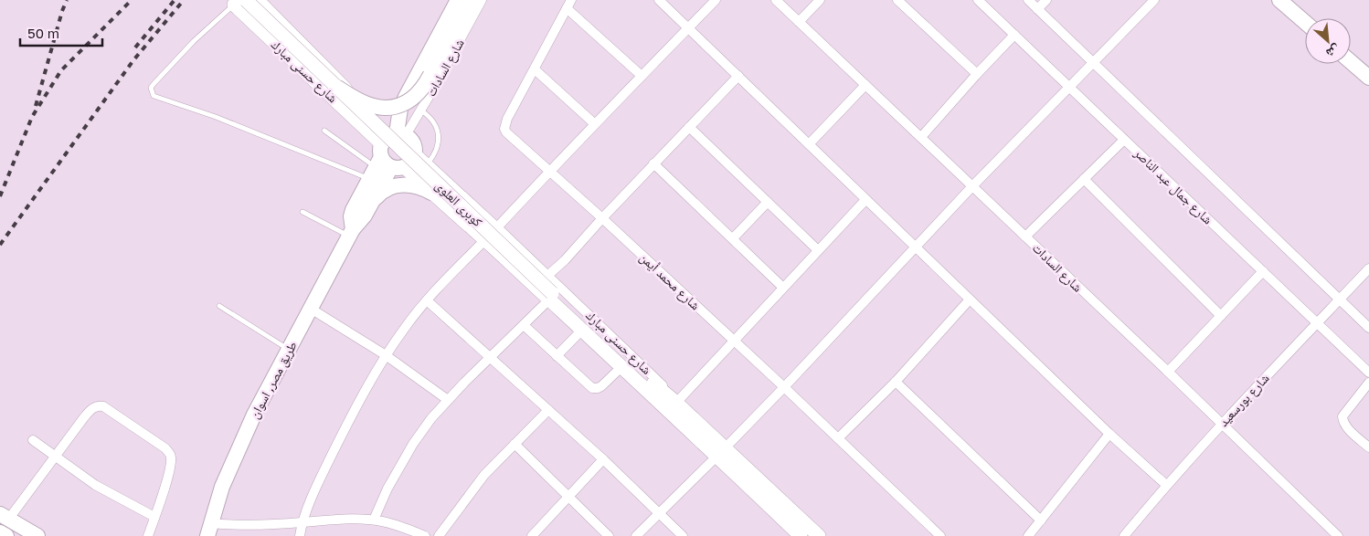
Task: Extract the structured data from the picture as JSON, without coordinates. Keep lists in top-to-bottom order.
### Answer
{
  "streets": {
    "main road": ["شارع حسنى مبارك", "كوبرى العلوى", "طريق مصر, اسوان"],
    "street": [
      "شارع السادات",
      "شارع جمال عبد الناصر",
      "شارع محمد أيمن",
      "شارع بورسعيد"
    ]
  },
  "crossings": [
    ["شارع السادات", "شارع حسنى مبارك"],
    ["شارع السادات", "طريق مصر, اسوان"],
    ["شارع السادات", "شارع بورسعيد"],
    ["شارع حسنى مبارك", "كوبرى العلوى"],
    ["شارع حسنى مبارك", "طريق مصر, اسوان"],
    ["شارع جمال عبد الناصر", "شارع بورسعيد"]
  ],
  "scale_bar": "50 m",
  "north": "bottom right"
}
